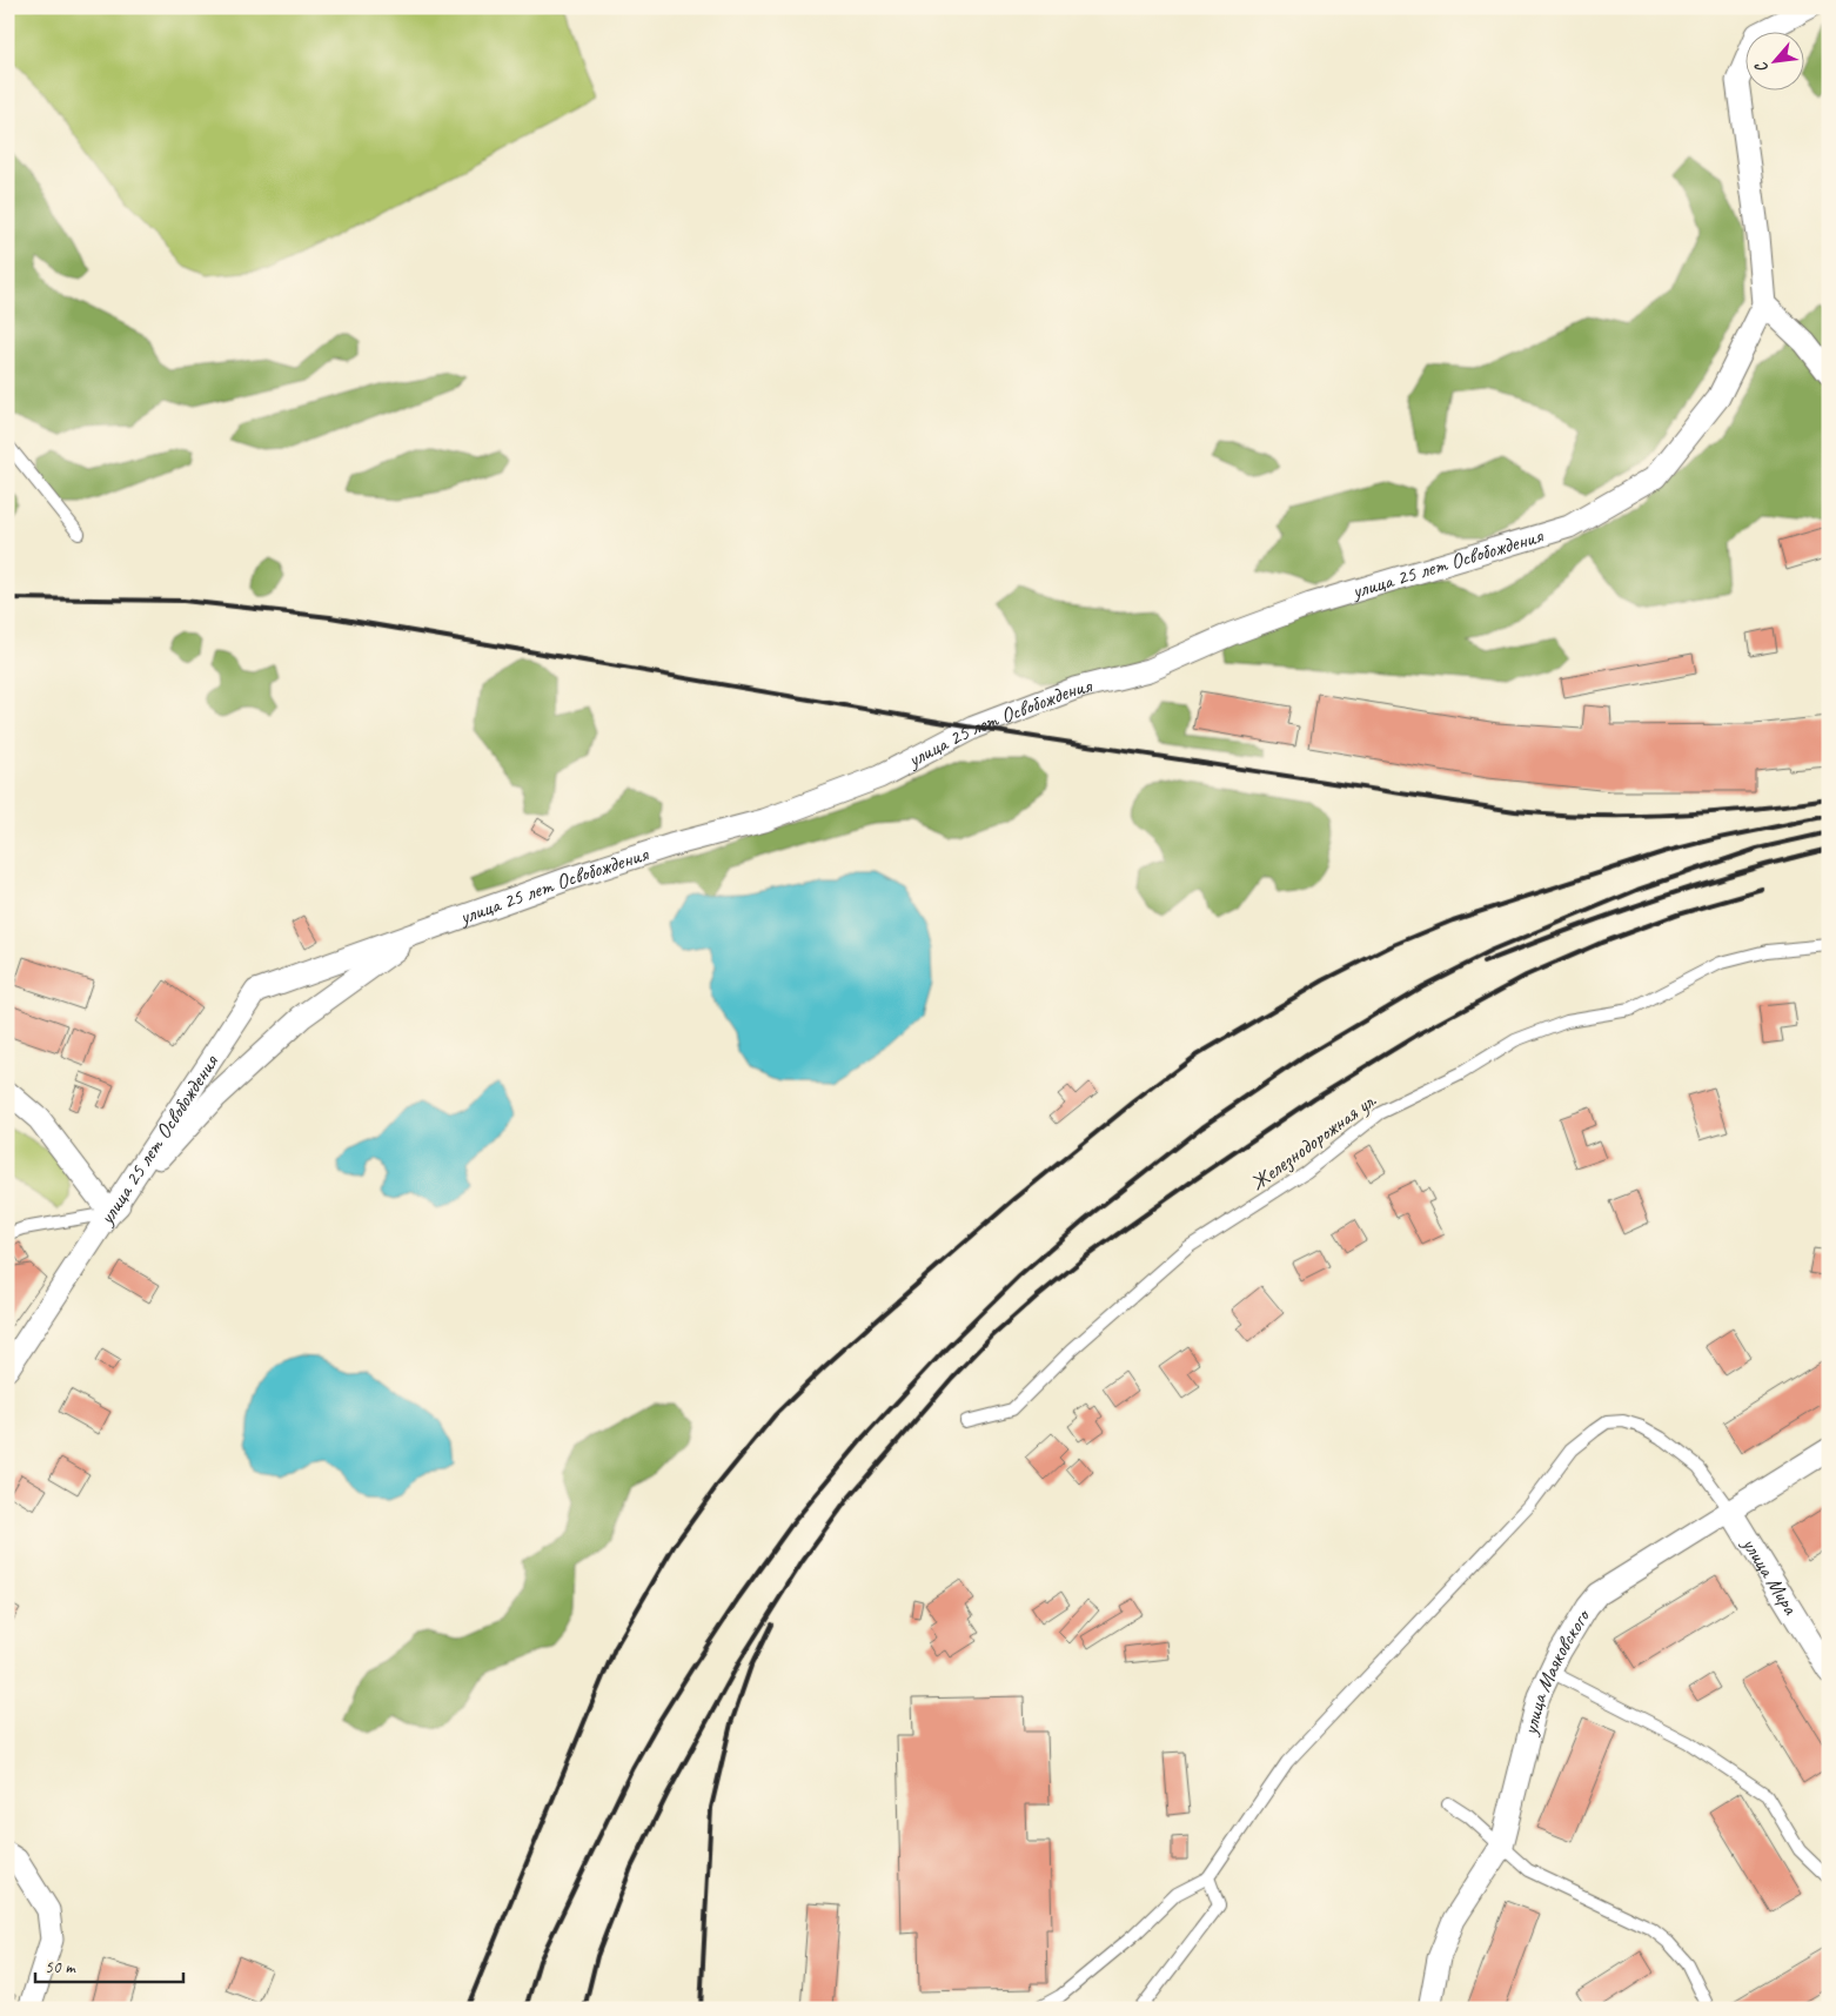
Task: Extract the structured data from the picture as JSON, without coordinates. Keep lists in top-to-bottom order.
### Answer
{
  "streets": {
    "street": ["улица 25 лет Освобождения", "улица Мира", "улица Маяковского"],
    "lane": ["Железнодорожная ул."]
  },
  "crossings": [
    ["улица Мира", "улица Маяковского"]
  ],
  "scale_bar": "50 m",
  "north": "bottom left"
}
